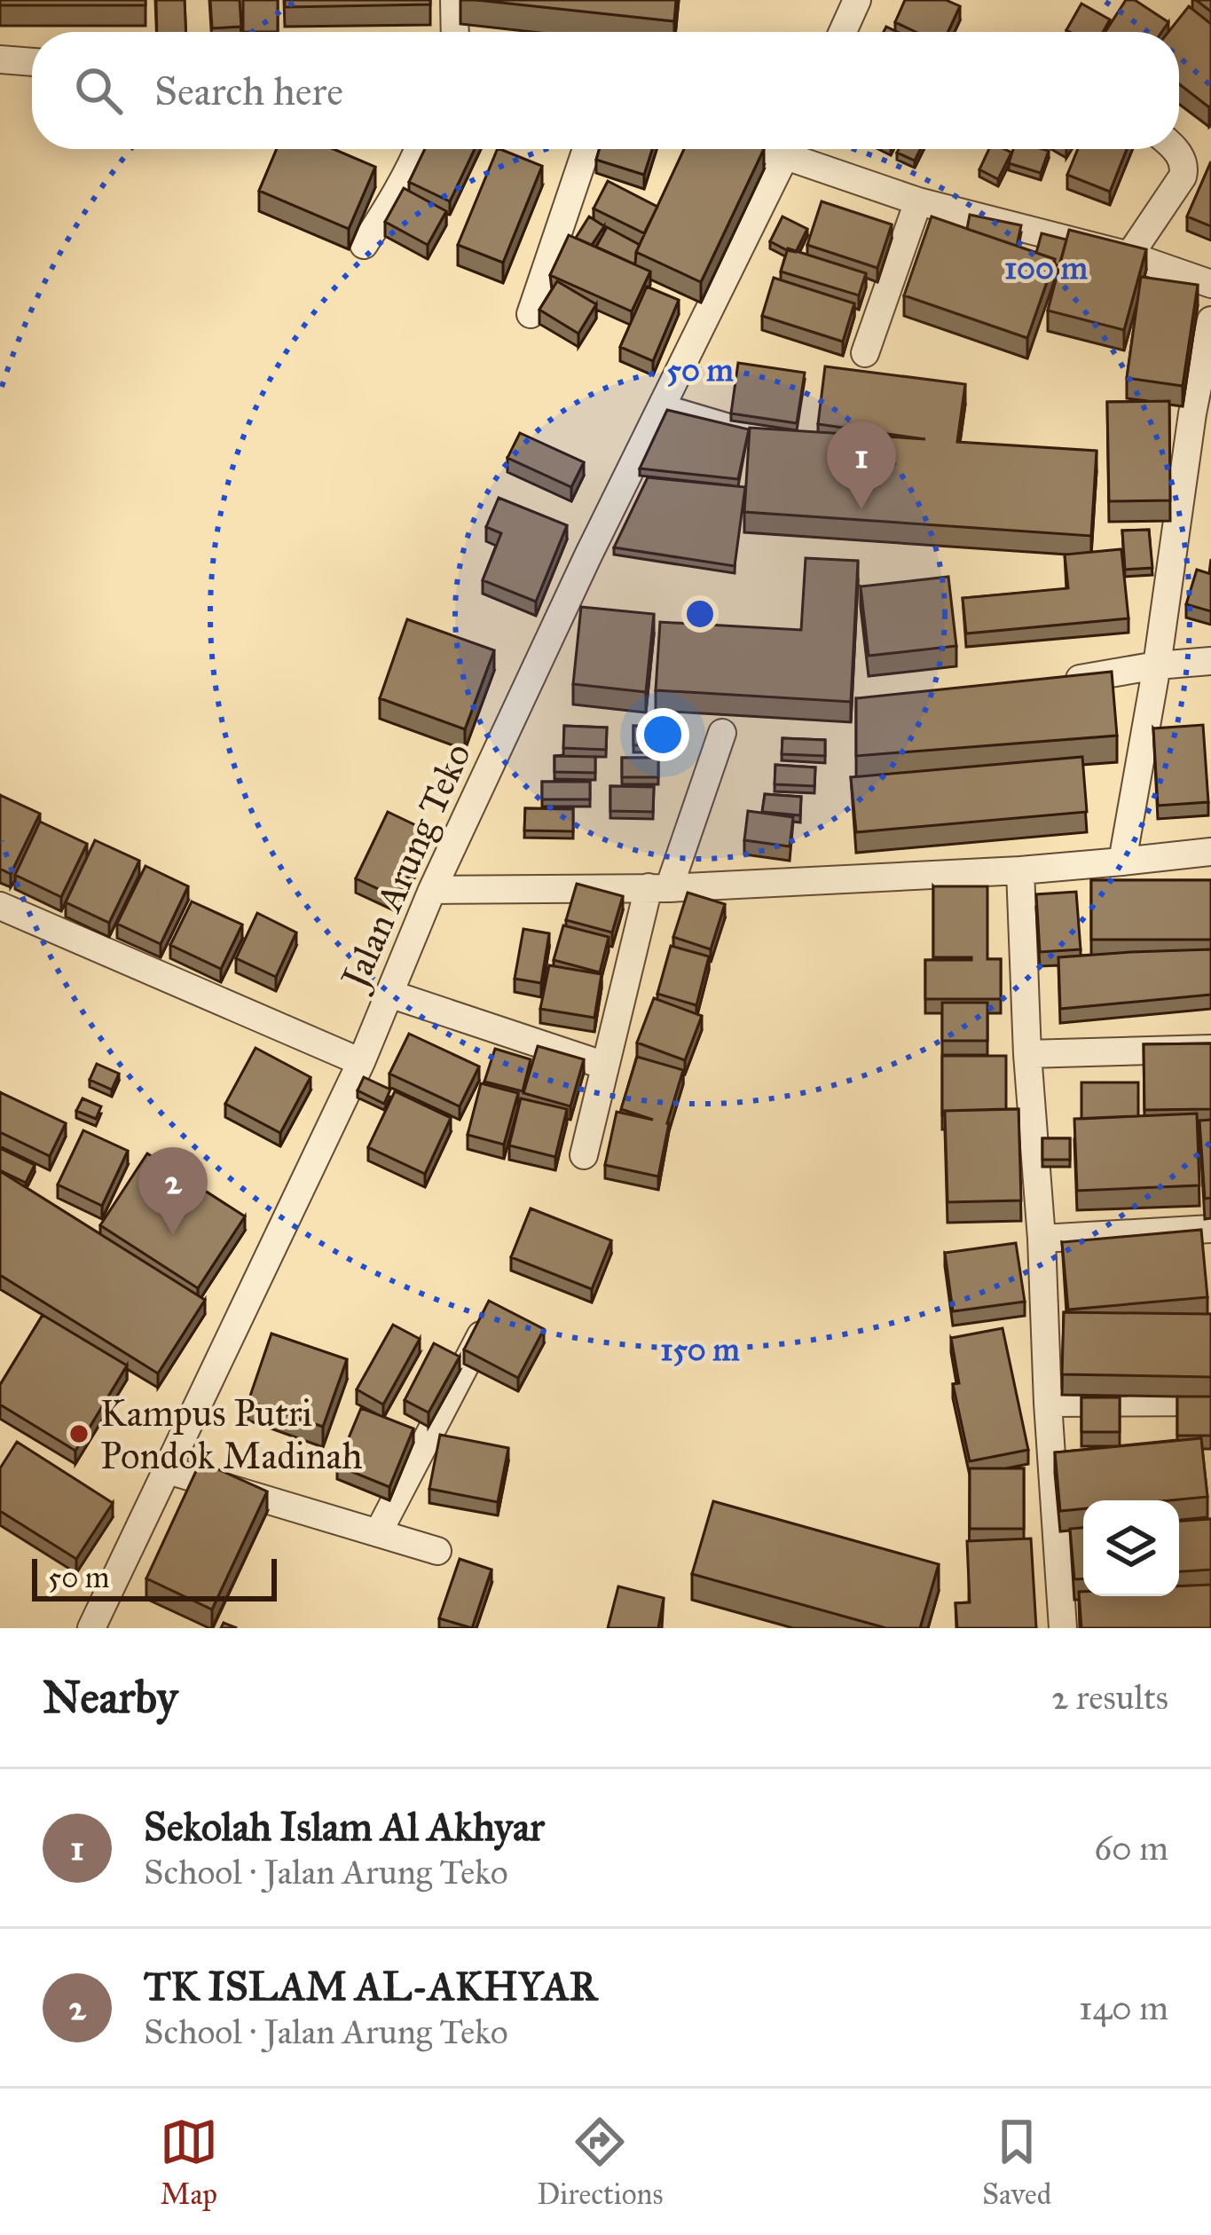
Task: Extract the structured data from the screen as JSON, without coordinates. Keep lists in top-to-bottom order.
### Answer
{
  "streets": {
    "street": ["Jalan Arung Teko"]
  },
  "places": ["Kampus Putri Pondok Madinah"],
  "scale_bar": "50 m",
  "page": {
    "search": "Search here",
    "pins": ["1", "2"],
    "scale": "50 m",
    "heading": ["Nearby", "2 results"],
    "list": [
      {
        "mark": "1",
        "name": "Sekolah Islam Al Akhyar",
        "note": "School · Jalan Arung Teko",
        "value": "60 m"
      },
      {
        "mark": "2",
        "name": "TK ISLAM AL-AKHYAR",
        "note": "School · Jalan Arung Teko",
        "value": "140 m"
      }
    ],
    "nav": ["Map", "Directions", "Saved"]
  },
  "rings": ["100 m", "50 m", "150 m"]
}
